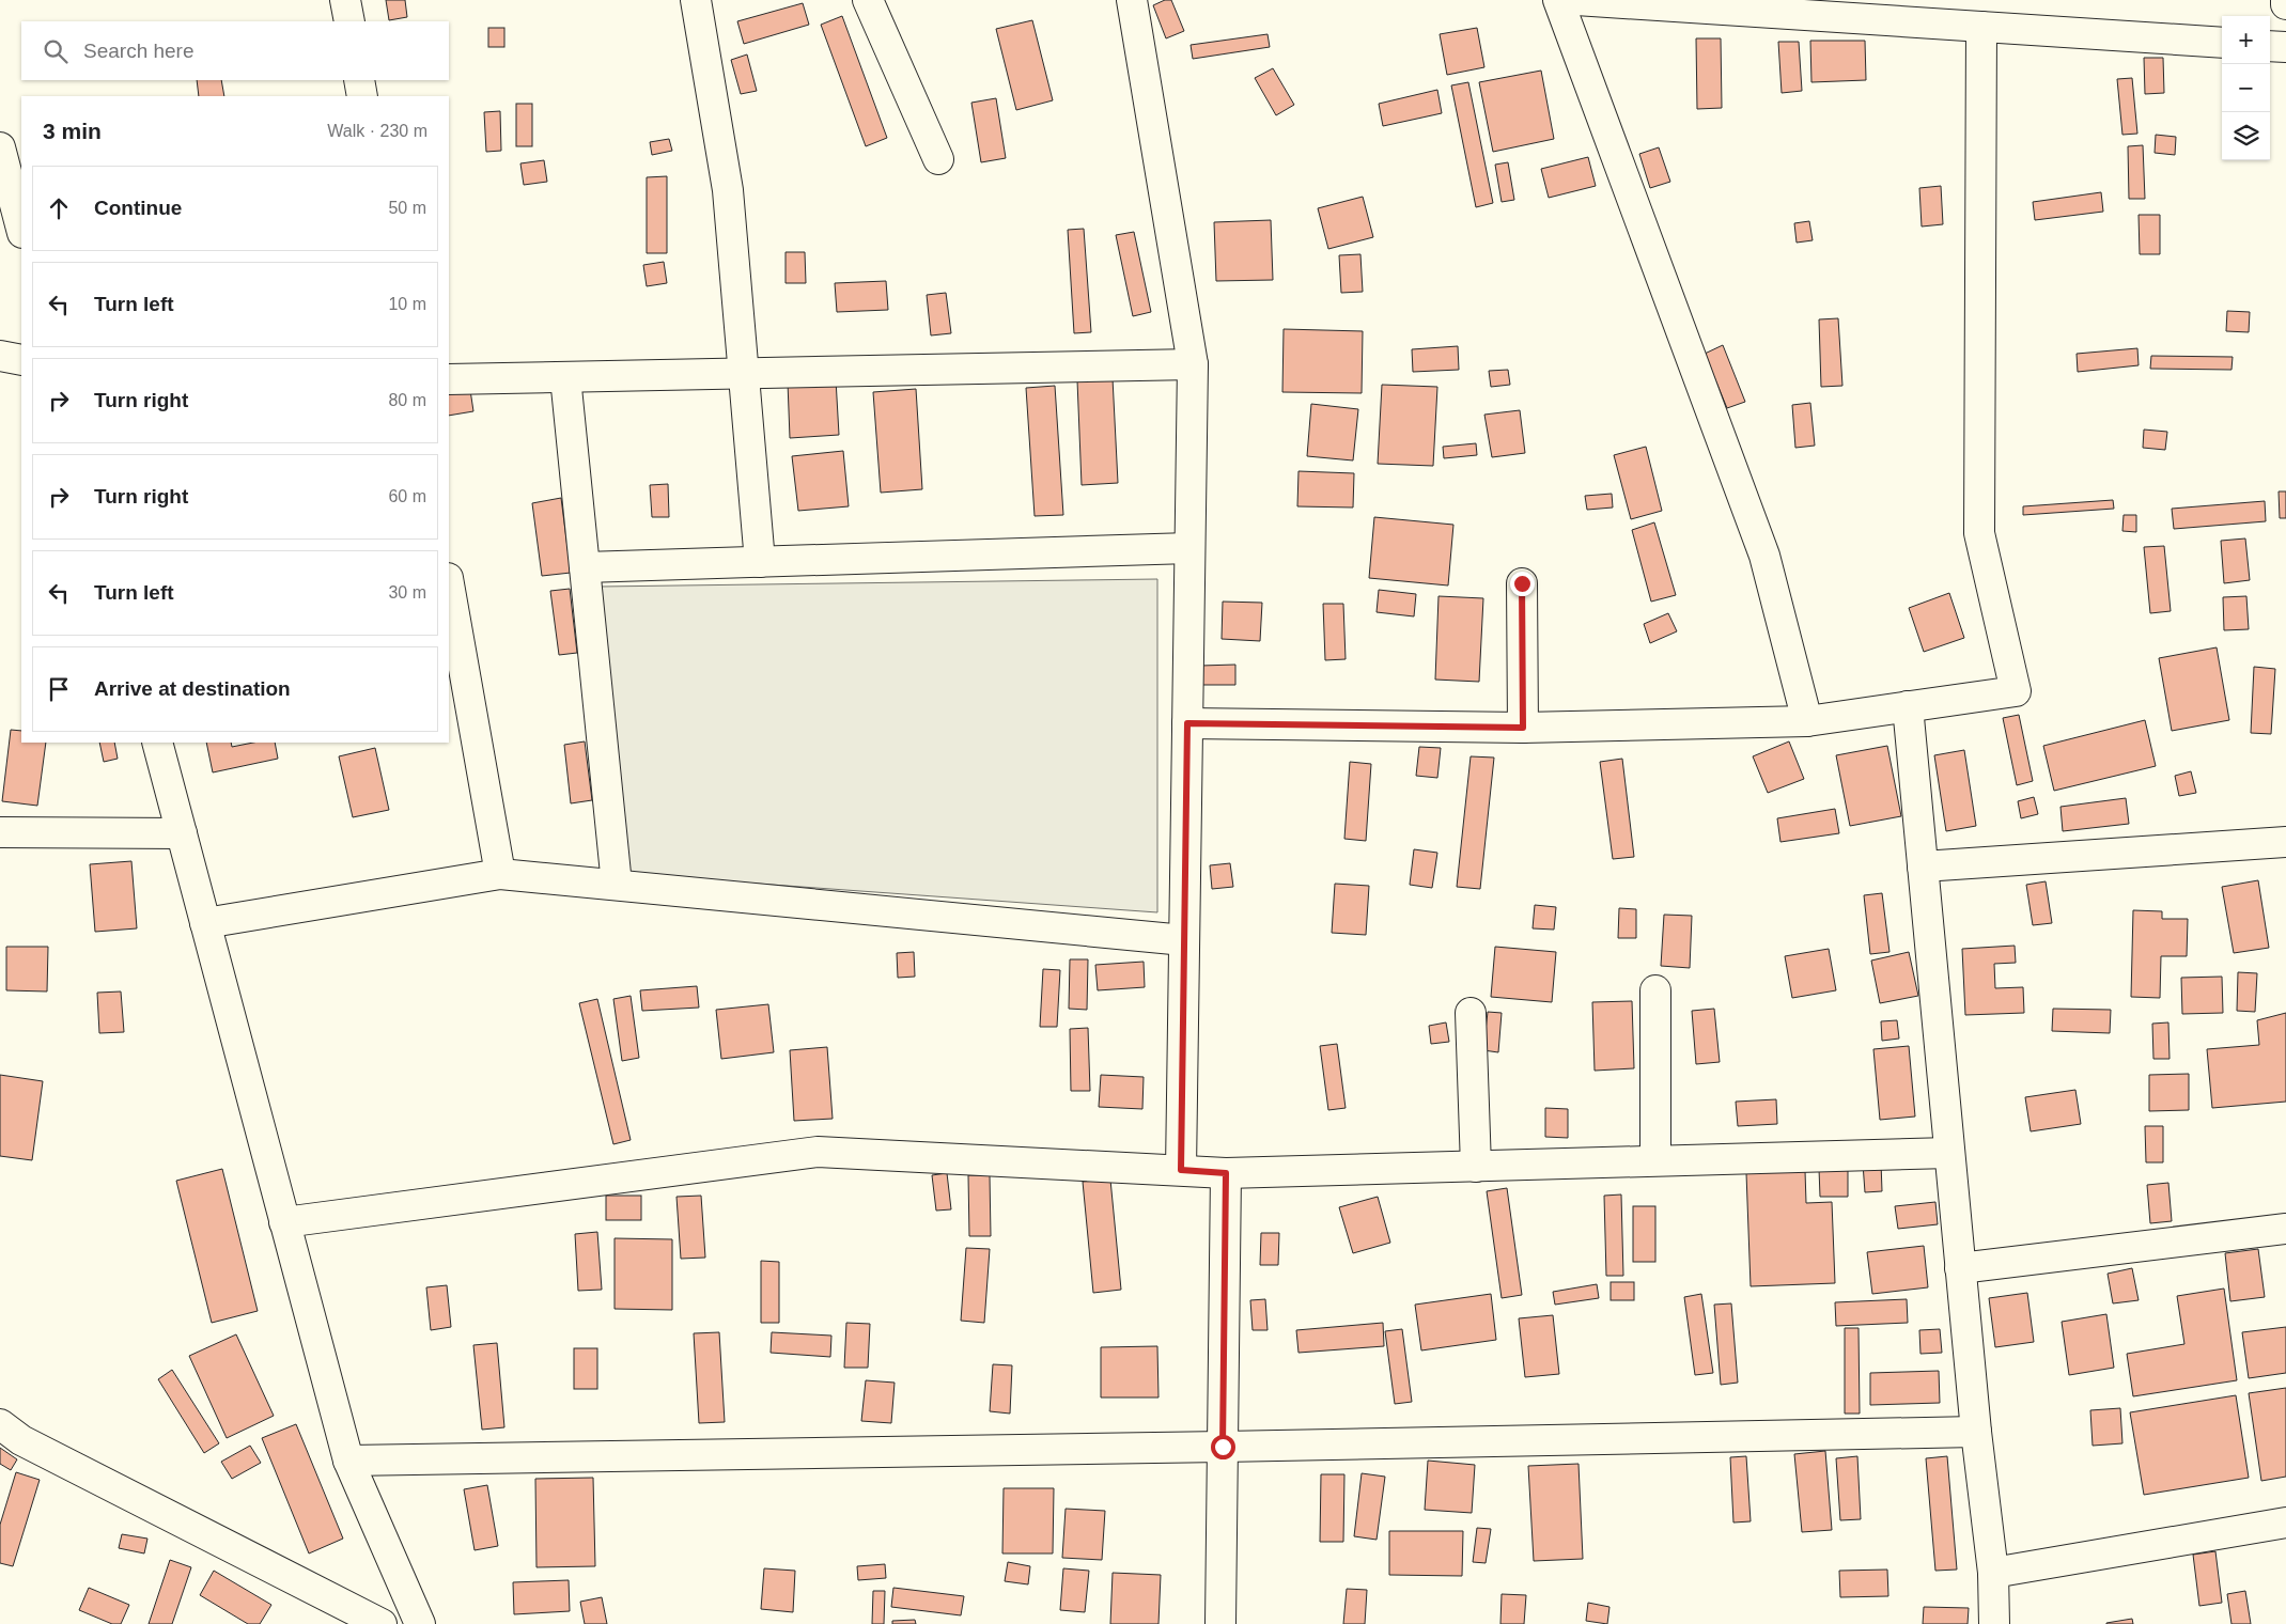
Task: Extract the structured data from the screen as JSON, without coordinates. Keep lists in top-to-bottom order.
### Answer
{
  "page": {
    "map_buttons": ["+", "−"],
    "search": "Search here",
    "heading": ["3 min", "Walk · 230 m"],
    "list": [
      ["Continue", "50 m"],
      ["Turn left", "10 m"],
      ["Turn right", "80 m"],
      ["Turn right", "60 m"],
      ["Turn left", "30 m"],
      "Arrive at destination"
    ]
  }
}
